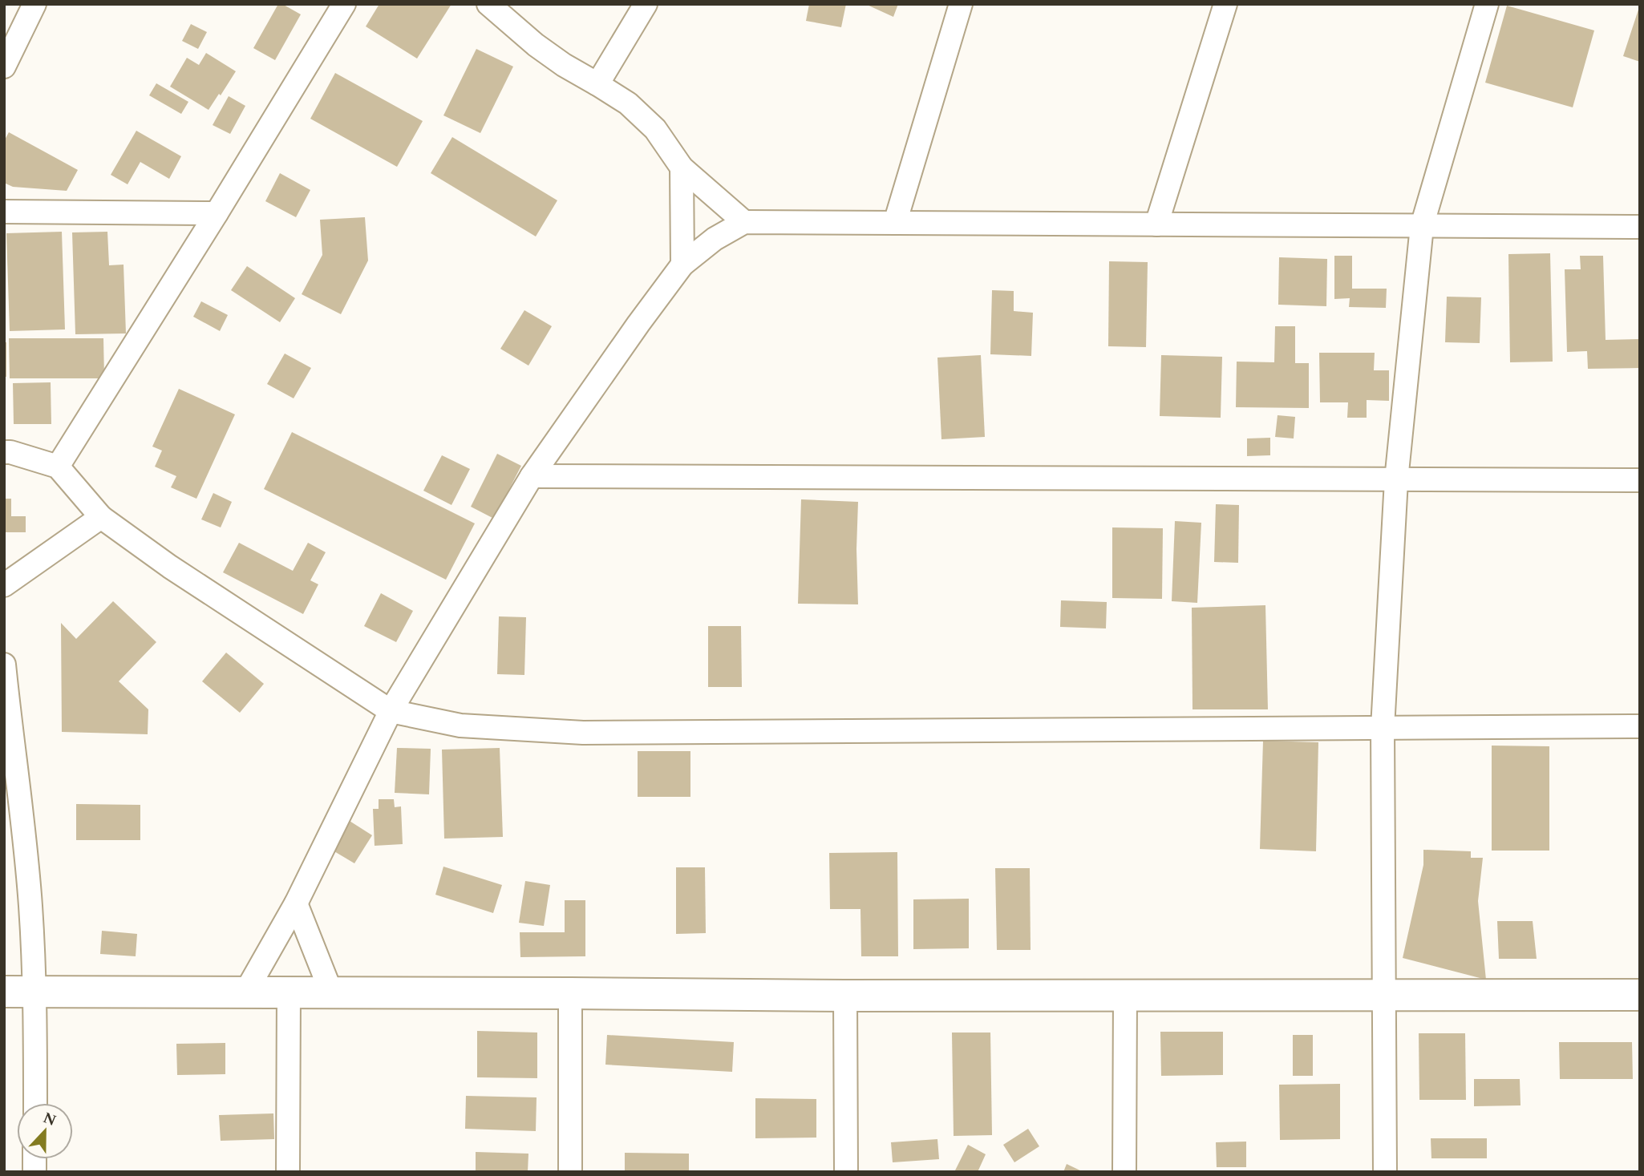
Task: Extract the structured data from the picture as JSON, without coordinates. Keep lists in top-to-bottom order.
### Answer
{
  "north": "top"
}
